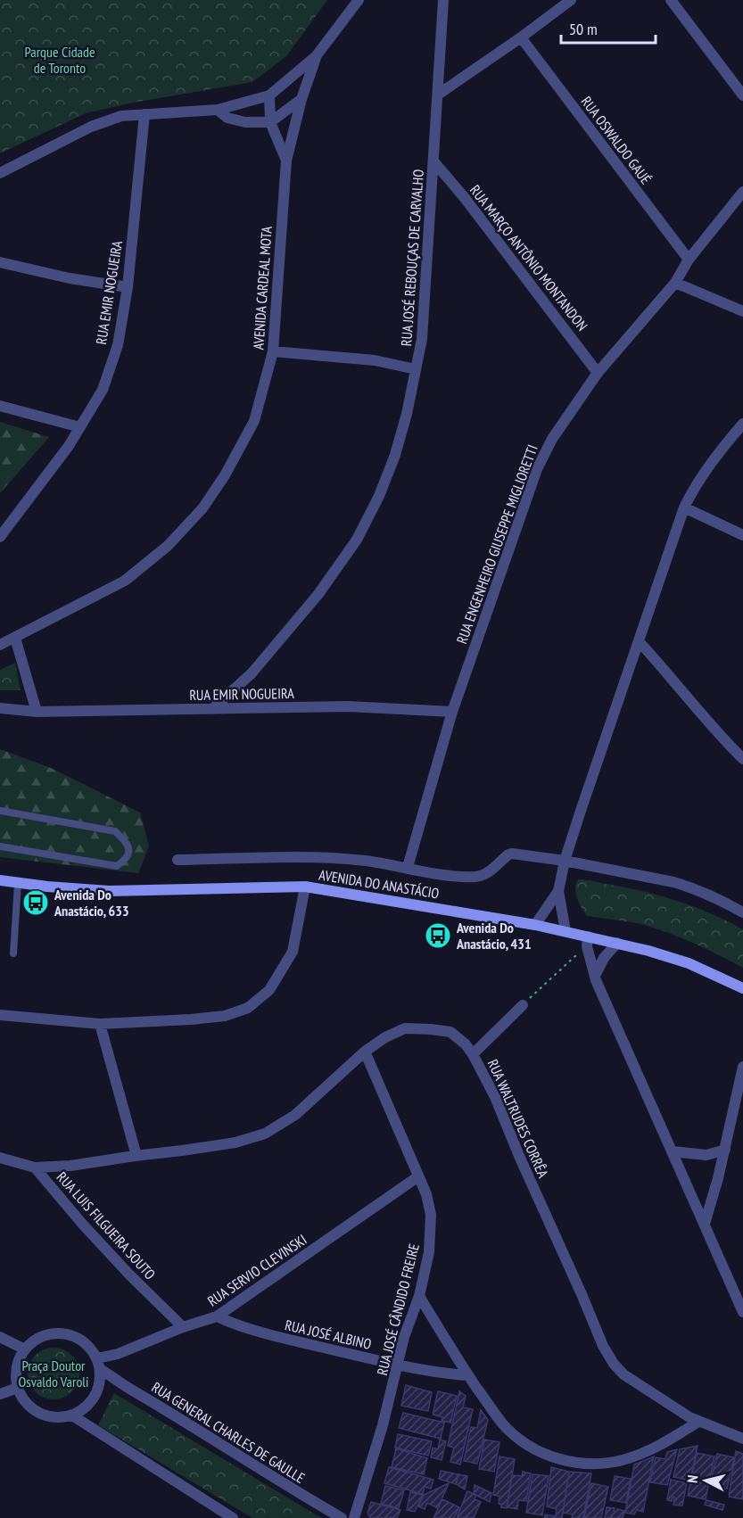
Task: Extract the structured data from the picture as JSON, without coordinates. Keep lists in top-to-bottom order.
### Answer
{
  "streets": {
    "main road": ["AVENIDA DO ANASTÁCIO"],
    "street": [
      "RUA OSWALDO GAUÉ",
      "RUA JOSÉ REBOUÇAS DE CARVALHO",
      "RUA MARÇO ANTÔNIO MONTANDON",
      "AVENIDA CARDEAL MOTA",
      "RUA EMIR NOGUEIRA",
      "RUA ENGENHEIRO GIUSEPPE MIGLIORETTI",
      "RUA WALTRUDES CORRÊA",
      "RUA LUIS FILGUEIRA SOUTO",
      "RUA SERVIO CLEVINSKI",
      "RUA JOSÉ CÂNDIDO FREIRE",
      "RUA JOSÉ ALBINO",
      "RUA GENERAL CHARLES DE GAULLE"
    ]
  },
  "crossings": [
    ["RUA OSWALDO GAUÉ", "RUA ENGENHEIRO GIUSEPPE MIGLIORETTI"],
    ["RUA JOSÉ REBOUÇAS DE CARVALHO", "RUA MARÇO ANTÔNIO MONTANDON"],
    ["RUA JOSÉ REBOUÇAS DE CARVALHO", "RUA EMIR NOGUEIRA"],
    ["RUA MARÇO ANTÔNIO MONTANDON", "RUA ENGENHEIRO GIUSEPPE MIGLIORETTI"],
    ["RUA EMIR NOGUEIRA", "RUA ENGENHEIRO GIUSEPPE MIGLIORETTI"],
    ["RUA ENGENHEIRO GIUSEPPE MIGLIORETTI", "AVENIDA DO ANASTÁCIO"],
    ["RUA WALTRUDES CORRÊA", "RUA LUIS FILGUEIRA SOUTO"],
    ["RUA WALTRUDES CORRÊA", "RUA JOSÉ CÂNDIDO FREIRE"],
    ["RUA LUIS FILGUEIRA SOUTO", "RUA SERVIO CLEVINSKI"],
    ["RUA SERVIO CLEVINSKI", "RUA JOSÉ CÂNDIDO FREIRE"],
    ["RUA SERVIO CLEVINSKI", "RUA JOSÉ ALBINO"],
    ["RUA SERVIO CLEVINSKI", "RUA GENERAL CHARLES DE GAULLE"],
    ["RUA JOSÉ CÂNDIDO FREIRE", "RUA JOSÉ ALBINO"]
  ],
  "parks": ["Parque Cidade de Toronto", "Praça Doutor Osvaldo Varoli"],
  "places": {
    "bus stop": ["Avenida Do Anastácio, 633", "Avenida Do Anastácio, 431"]
  },
  "scale_bar": "50 m",
  "north": "left"
}
